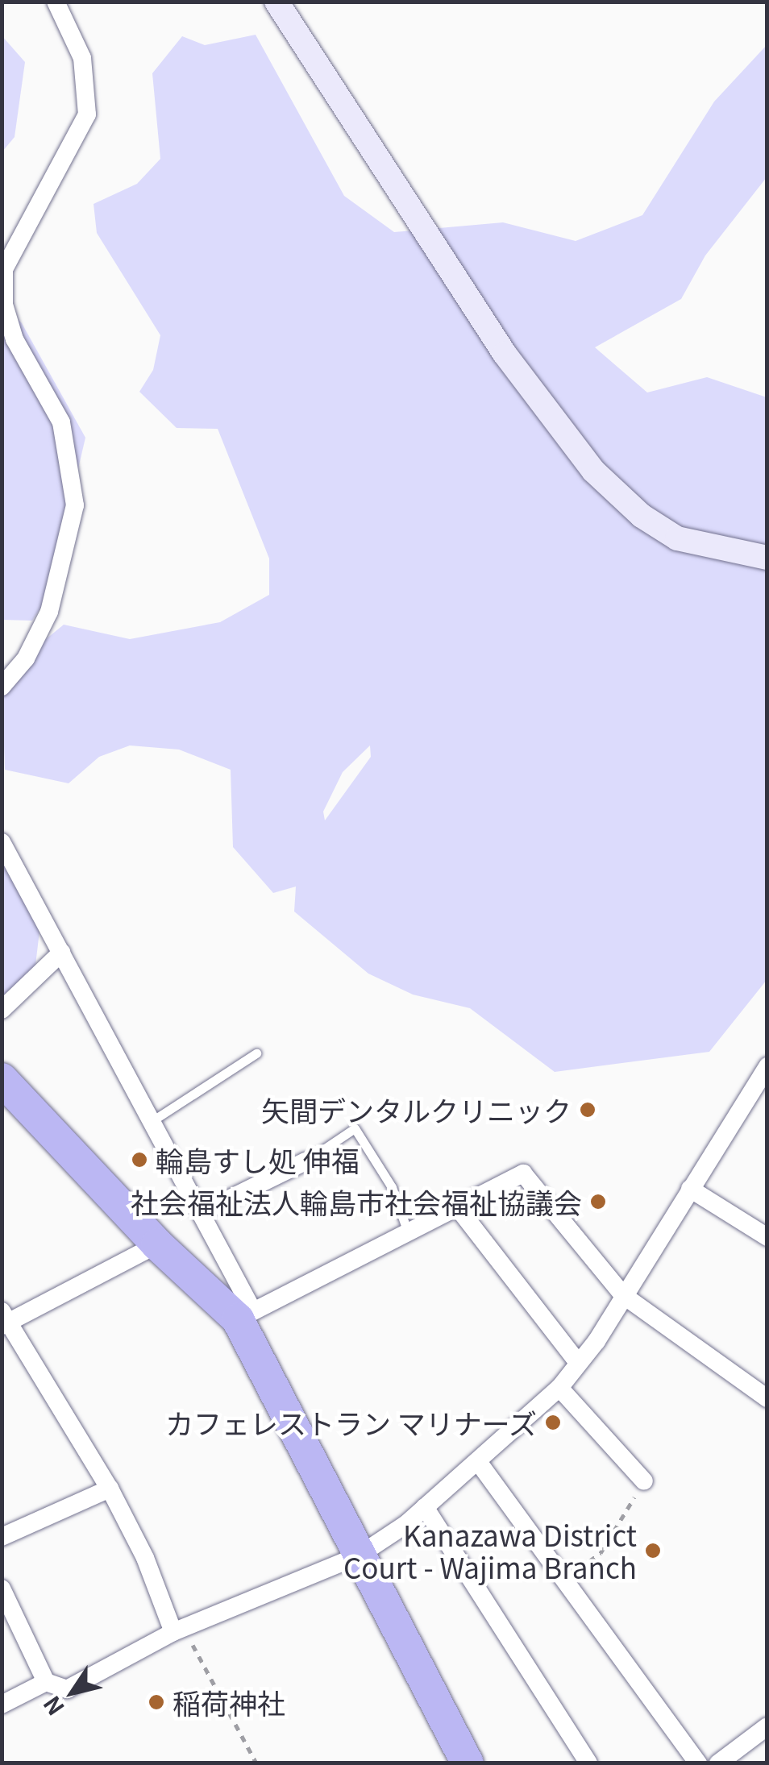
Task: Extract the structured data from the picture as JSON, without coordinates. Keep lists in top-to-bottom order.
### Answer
{
  "places": [
    "矢間デンタルクリニック",
    "輪島すし処 伸福",
    "社会福祉法人輪島市社会福祉協議会",
    "カフェレストラン マリナーズ",
    "Kanazawa District Court - Wajima Branch",
    "稲荷神社"
  ],
  "north": "bottom left"
}
